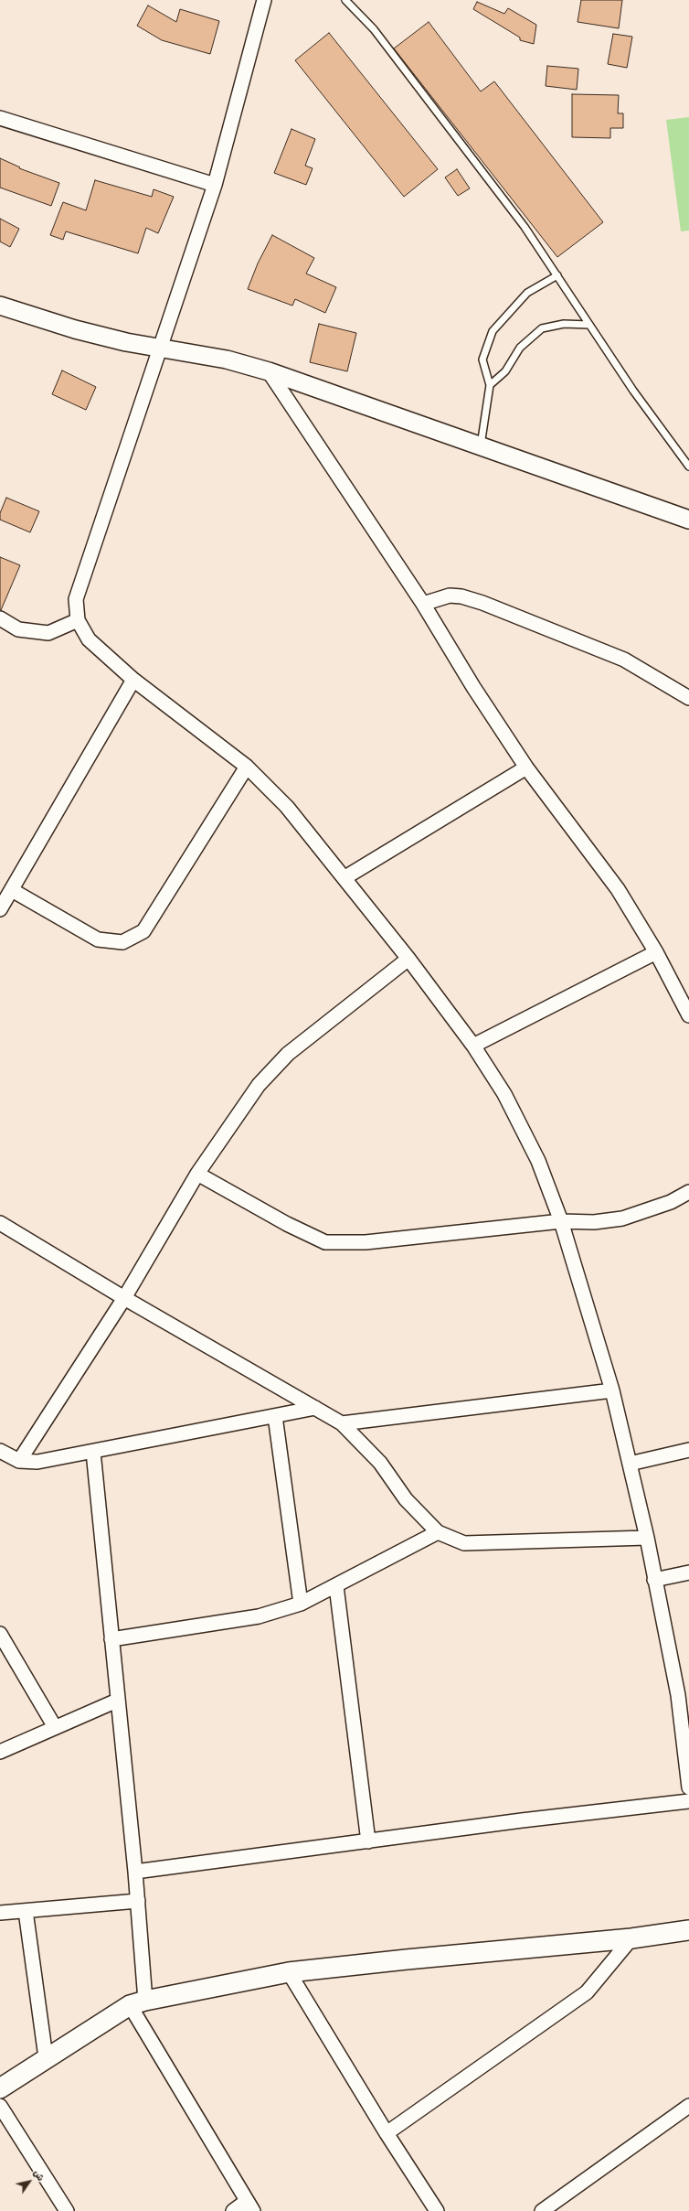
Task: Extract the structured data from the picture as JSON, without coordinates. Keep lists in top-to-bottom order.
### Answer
{
  "north": "top right"
}
